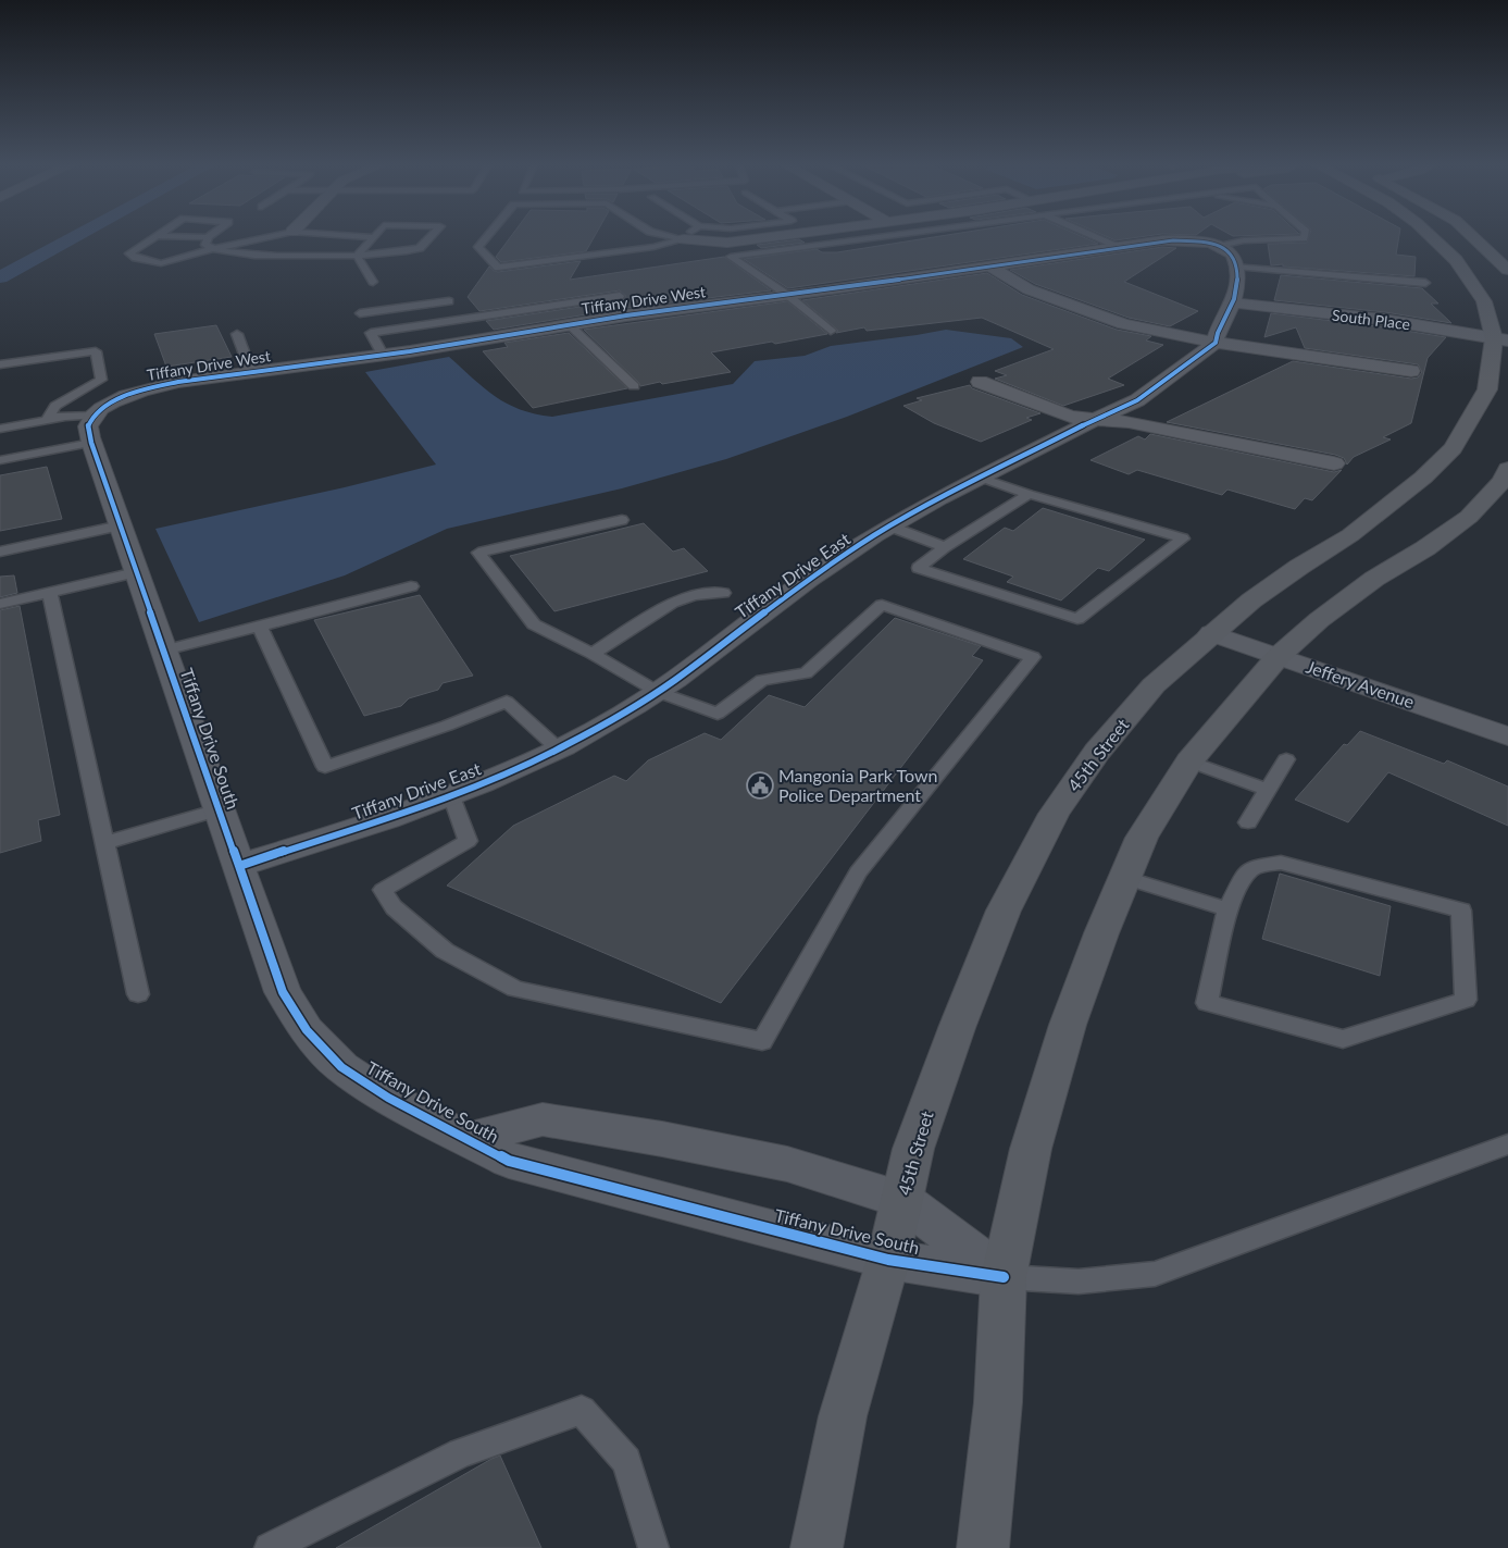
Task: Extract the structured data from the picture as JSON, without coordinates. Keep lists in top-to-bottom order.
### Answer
{
  "streets": {
    "main road": ["45th Street"],
    "street": [
      "Tiffany Drive West",
      "South Place",
      "Tiffany Drive East",
      "Jeffery Avenue",
      "Tiffany Drive South"
    ]
  },
  "crossings": [
    ["Tiffany Drive West", "Tiffany Drive South"],
    ["South Place", "45th Street"],
    ["Tiffany Drive East", "Tiffany Drive South"],
    ["Jeffery Avenue", "45th Street"],
    ["Tiffany Drive South", "45th Street"]
  ],
  "places": {
    "public building": ["Mangonia Park Town Police Department"]
  }
}
